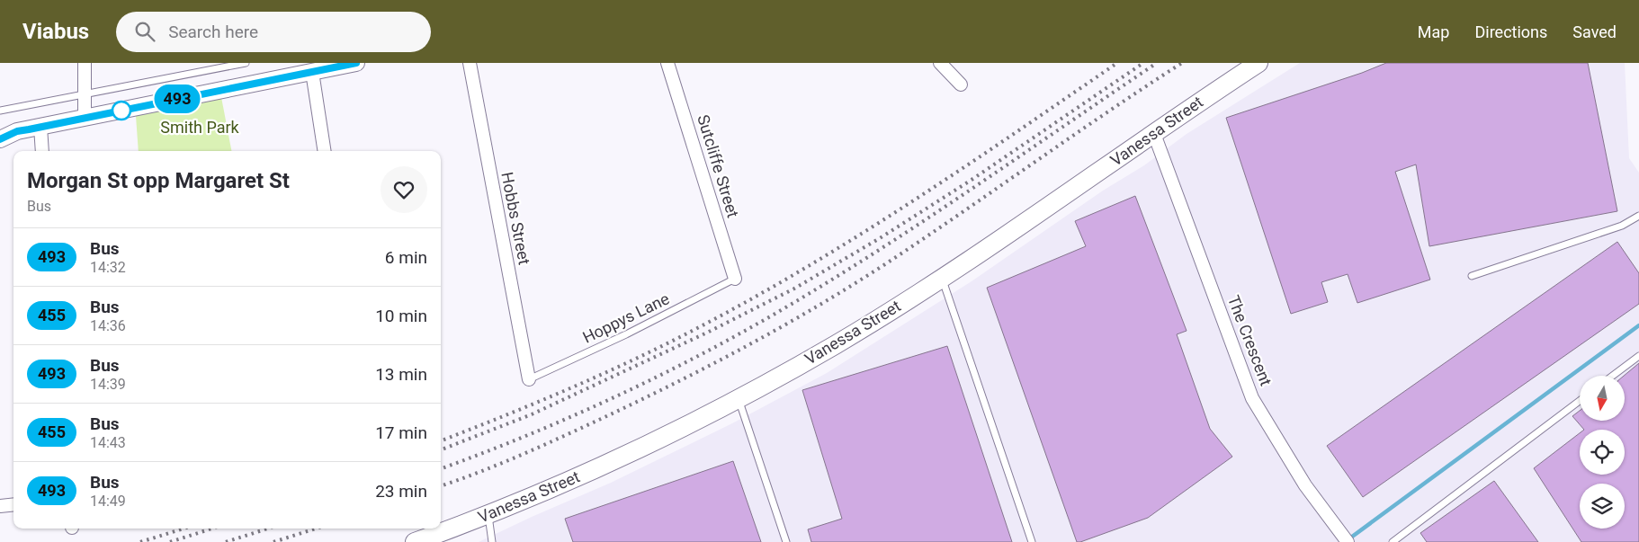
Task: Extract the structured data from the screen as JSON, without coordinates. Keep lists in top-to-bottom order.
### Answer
{
  "streets": {
    "main road": ["Vanessa Street"],
    "street": ["Sutcliffe Street", "Hobbs Street", "The Crescent"],
    "lane": ["Hoppys Lane"]
  },
  "crossings": [
    ["Vanessa Street", "The Crescent"],
    ["Sutcliffe Street", "Hoppys Lane"],
    ["Hobbs Street", "Hoppys Lane"]
  ],
  "parks": ["Smith Park"],
  "lines": ["bus line 493"],
  "north": "bottom",
  "page": {
    "header": "Viabus",
    "search": "Search here",
    "nav": ["Map", "Directions", "Saved"],
    "on_map": "493",
    "heading": ["Morgan St opp Margaret St", "Bus"],
    "list": [
      {
        "mark": "493",
        "name": "Bus",
        "note": "14:32",
        "value": "6 min"
      },
      {
        "mark": "455",
        "name": "Bus",
        "note": "14:36",
        "value": "10 min"
      },
      {
        "mark": "493",
        "name": "Bus",
        "note": "14:39",
        "value": "13 min"
      },
      {
        "mark": "455",
        "name": "Bus",
        "note": "14:43",
        "value": "17 min"
      },
      {
        "mark": "493",
        "name": "Bus",
        "note": "14:49",
        "value": "23 min"
      }
    ]
  }
}
